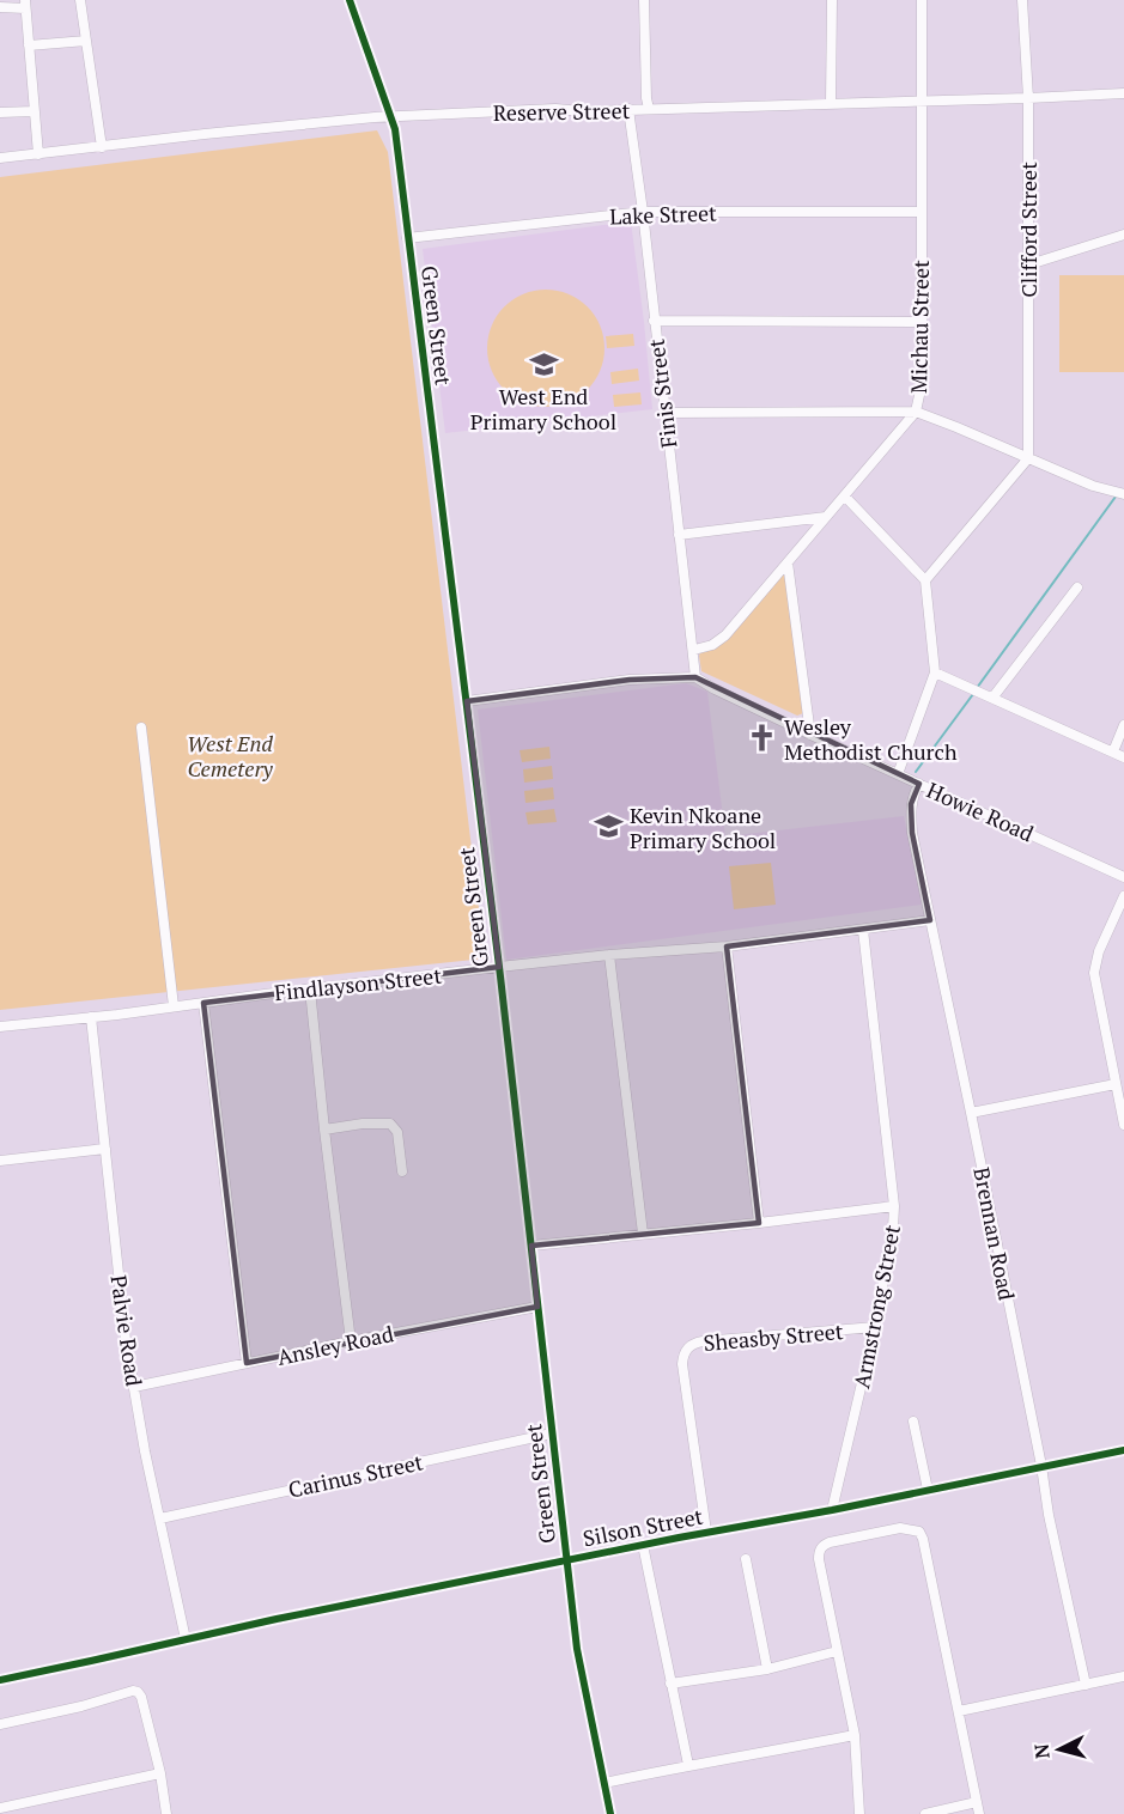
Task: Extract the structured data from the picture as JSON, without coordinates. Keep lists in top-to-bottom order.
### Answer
{
  "streets": {
    "street": [
      "Reserve Street",
      "Lake Street",
      "Clifford Street",
      "Green Street",
      "Michau Street",
      "Finis Street",
      "Howie Road",
      "Findlayson Street",
      "Brennan Road",
      "Armstrong Street",
      "Palvie Road",
      "Sheasby Street",
      "Ansley Road",
      "Carinus Street",
      "Silson Street"
    ]
  },
  "crossings": [
    ["Reserve Street", "Clifford Street"],
    ["Reserve Street", "Green Street"],
    ["Reserve Street", "Michau Street"],
    ["Reserve Street", "Finis Street"],
    ["Lake Street", "Green Street"],
    ["Lake Street", "Michau Street"],
    ["Lake Street", "Finis Street"],
    ["Green Street", "Findlayson Street"],
    ["Green Street", "Ansley Road"],
    ["Green Street", "Carinus Street"],
    ["Green Street", "Silson Street"],
    ["Michau Street", "Finis Street"],
    ["Finis Street", "Howie Road"],
    ["Howie Road", "Brennan Road"],
    ["Findlayson Street", "Brennan Road"],
    ["Findlayson Street", "Armstrong Street"],
    ["Findlayson Street", "Palvie Road"],
    ["Brennan Road", "Silson Street"],
    ["Armstrong Street", "Sheasby Street"],
    ["Armstrong Street", "Silson Street"],
    ["Palvie Road", "Ansley Road"],
    ["Palvie Road", "Carinus Street"],
    ["Palvie Road", "Silson Street"],
    ["Sheasby Street", "Silson Street"]
  ],
  "parks": ["West End Cemetery"],
  "places": {
    "school or university": ["West End Primary School", "Kevin Nkoane Primary School"],
    "church": ["Wesley Methodist Church"]
  },
  "north": "left"
}
